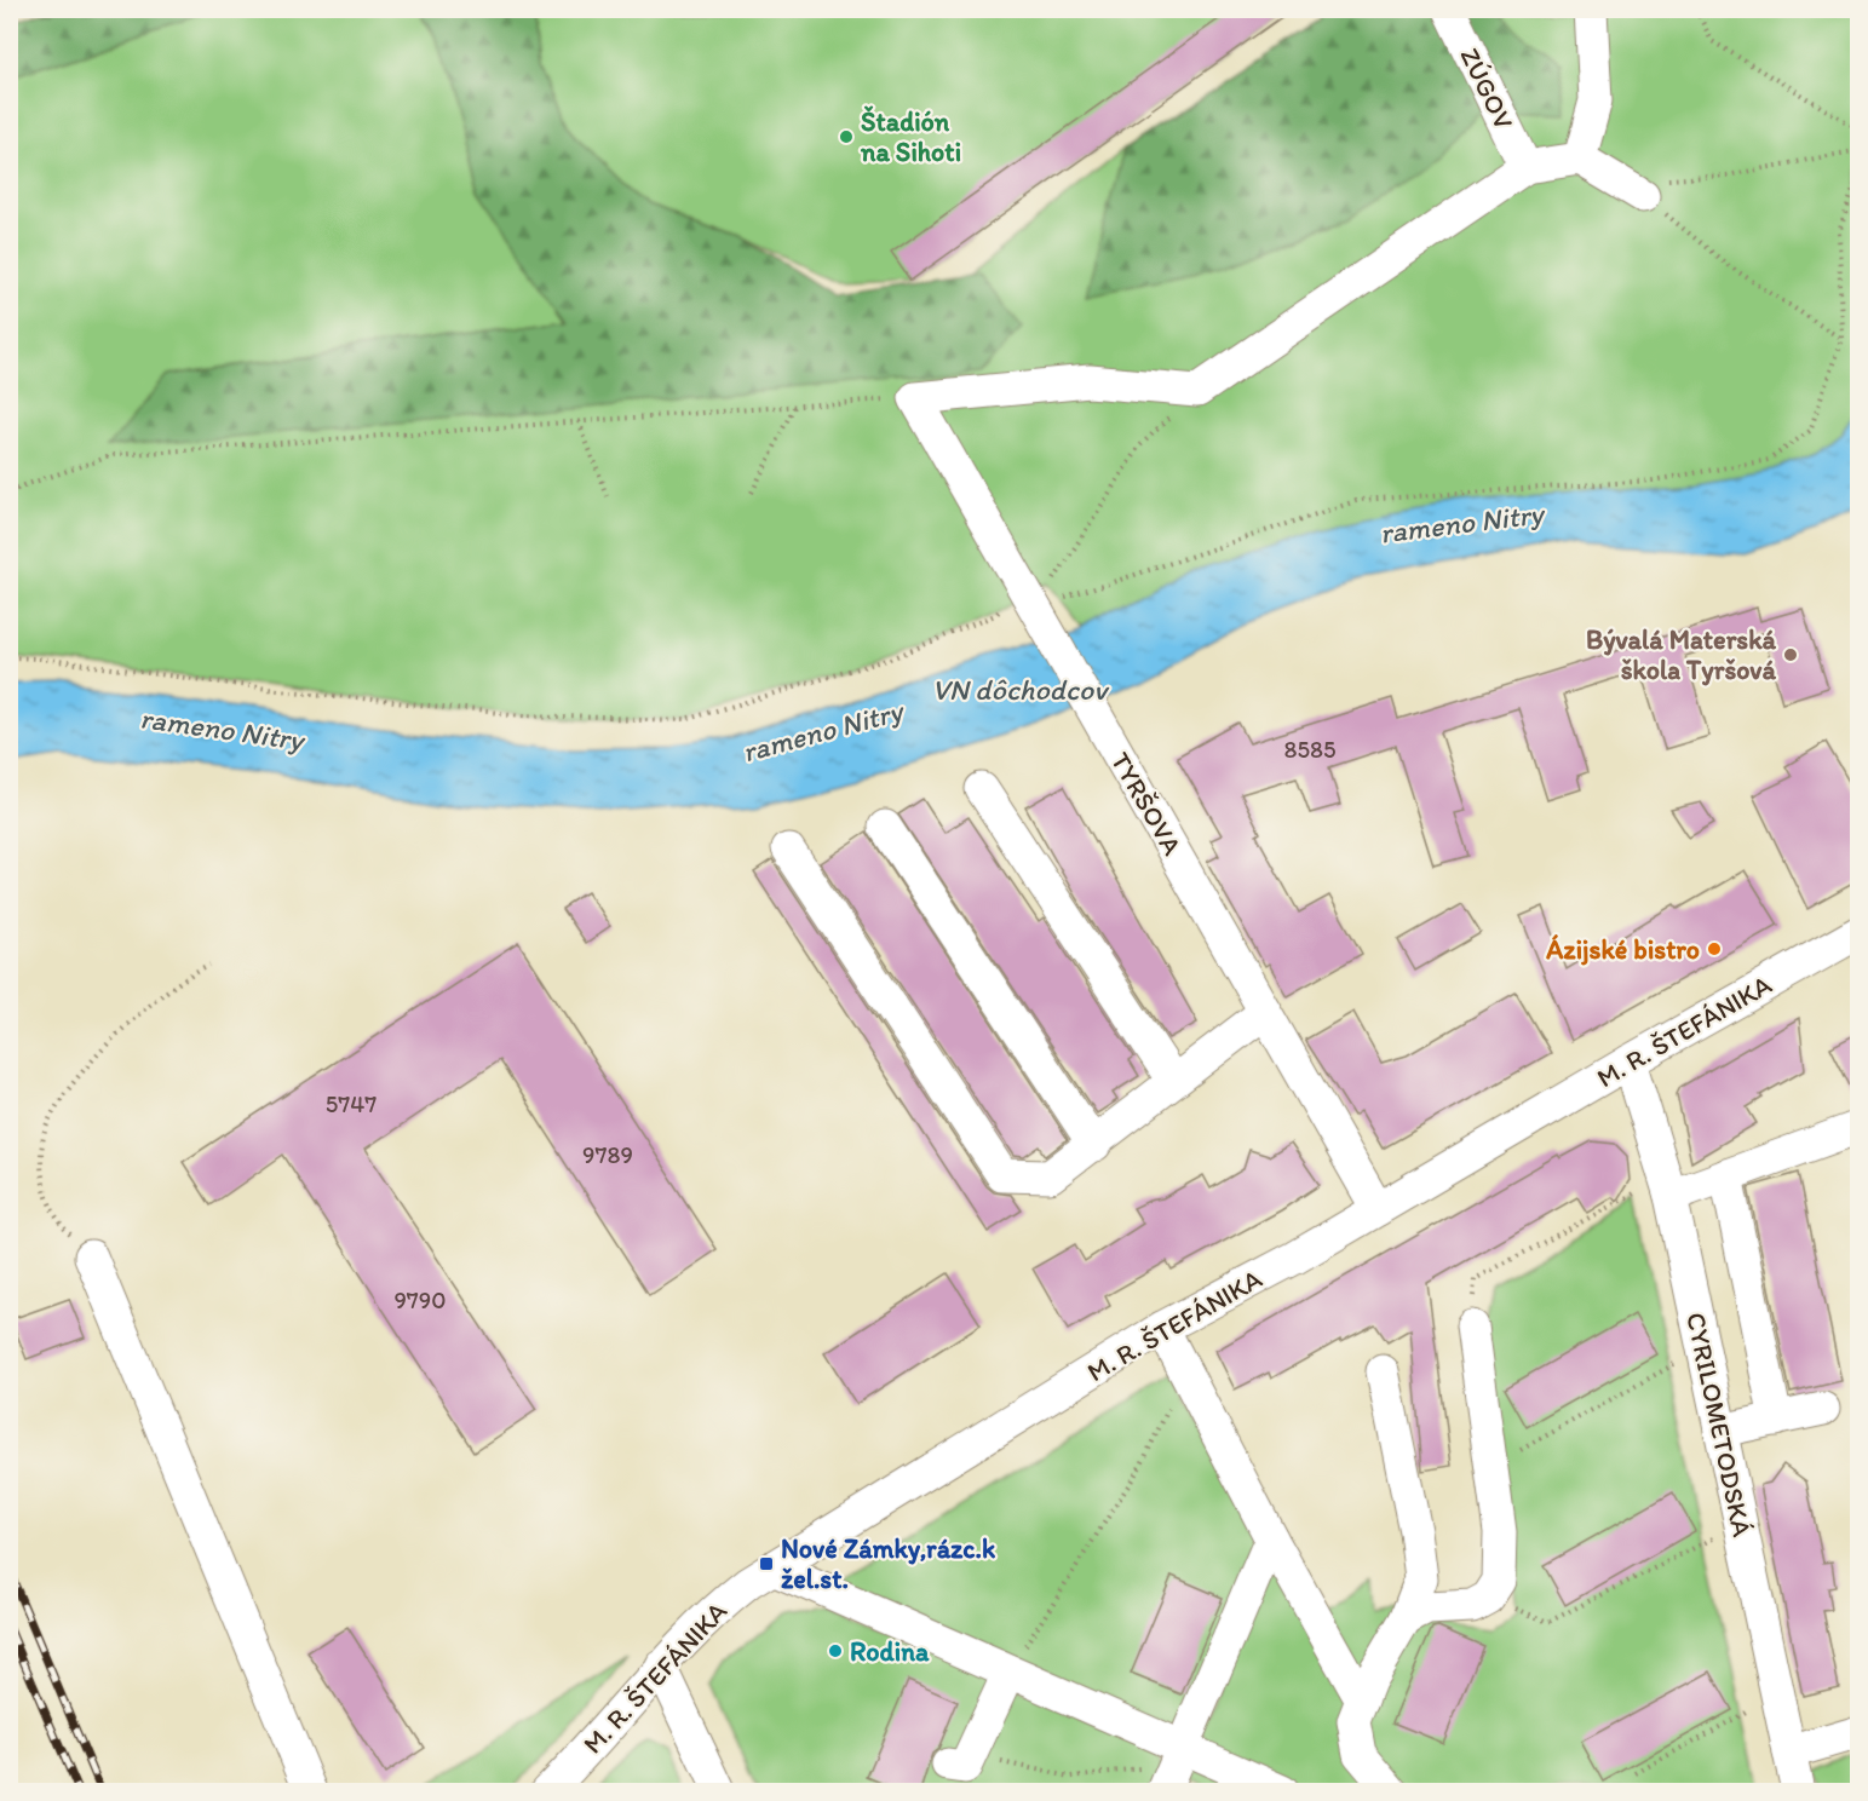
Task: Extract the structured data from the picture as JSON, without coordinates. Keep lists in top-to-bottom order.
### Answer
{
  "streets": {
    "street": [
      "ZÚGOV",
      "TYRŠOVA",
      "M. R. ŠTEFÁNIKA",
      "CYRILOMETODSKÁ"
    ]
  },
  "crossings": [
    ["TYRŠOVA", "M. R. ŠTEFÁNIKA"],
    ["M. R. ŠTEFÁNIKA", "CYRILOMETODSKÁ"]
  ],
  "water": ["rameno Nitry", "VN dôchodcov"],
  "places": {
    "other": [
      "Štadión na Sihoti",
      "Bývalá Materská škola Tyršová",
      "Ázijské bistro",
      "Rodina"
    ],
    "transit": ["Nové Zámky,rázc.k žel.st."]
  },
  "house_numbers": [
    "8585",
    "5747",
    "9789",
    "9790"
  ]
}
